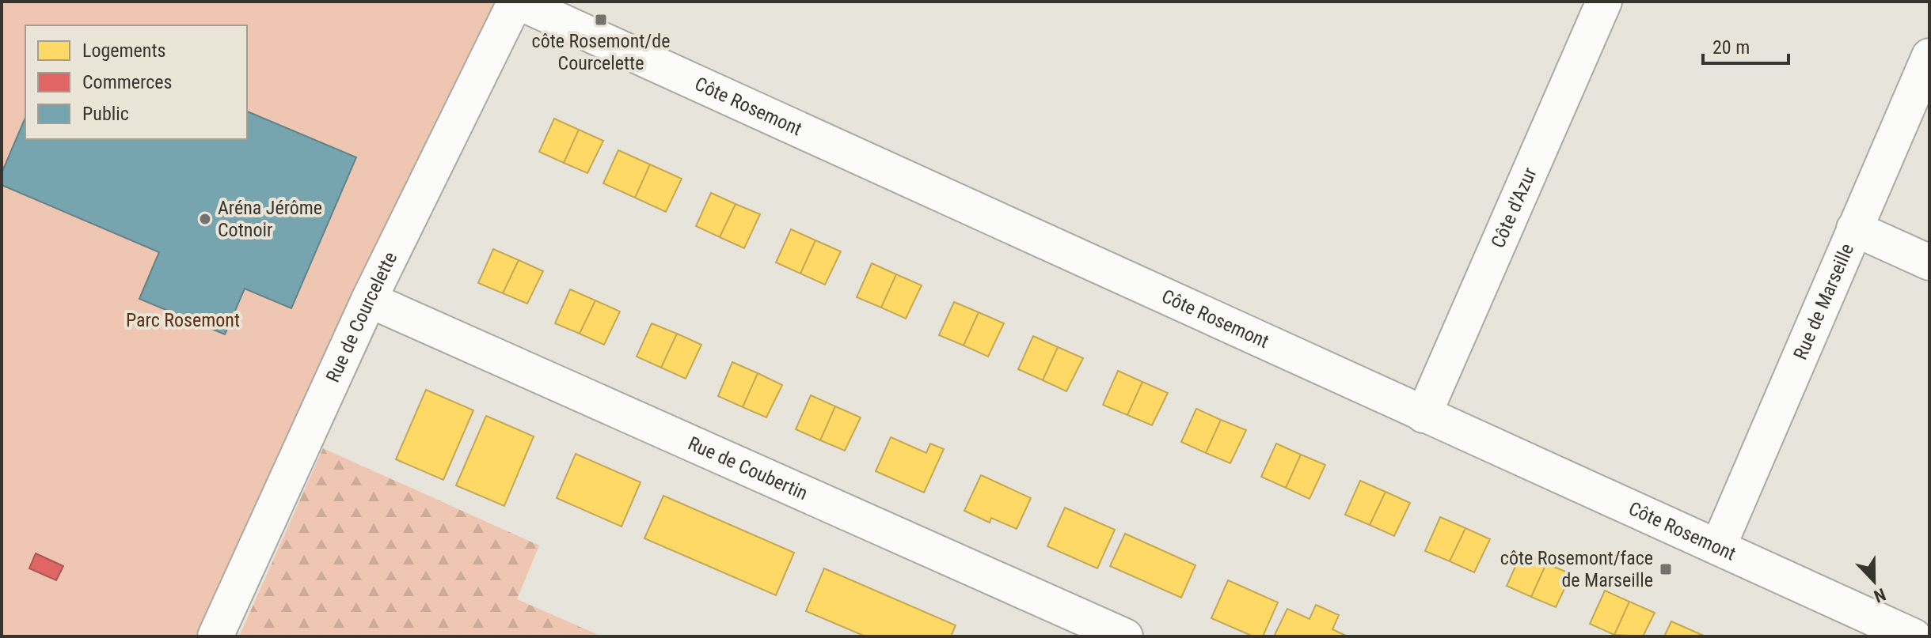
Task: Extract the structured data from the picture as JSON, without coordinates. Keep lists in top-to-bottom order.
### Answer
{
  "streets": {
    "street": [
      "Côte Rosemont",
      "Côte d'Azur",
      "Rue de Marseille",
      "Rue de Courcelette",
      "Rue de Coubertin"
    ]
  },
  "crossings": [
    ["Côte Rosemont", "Côte d'Azur"],
    ["Côte Rosemont", "Rue de Marseille"],
    ["Côte Rosemont", "Rue de Courcelette"],
    ["Rue de Courcelette", "Rue de Coubertin"]
  ],
  "parks": ["Parc Rosemont"],
  "places": {
    "transit": ["côte Rosemont/de Courcelette", "côte Rosemont/face de Marseille"],
    "other": ["Aréna Jérôme Cotnoir"]
  },
  "legend": ["Logements", "Commerces", "Public"],
  "scale_bar": "20 m",
  "north": "bottom"
}
